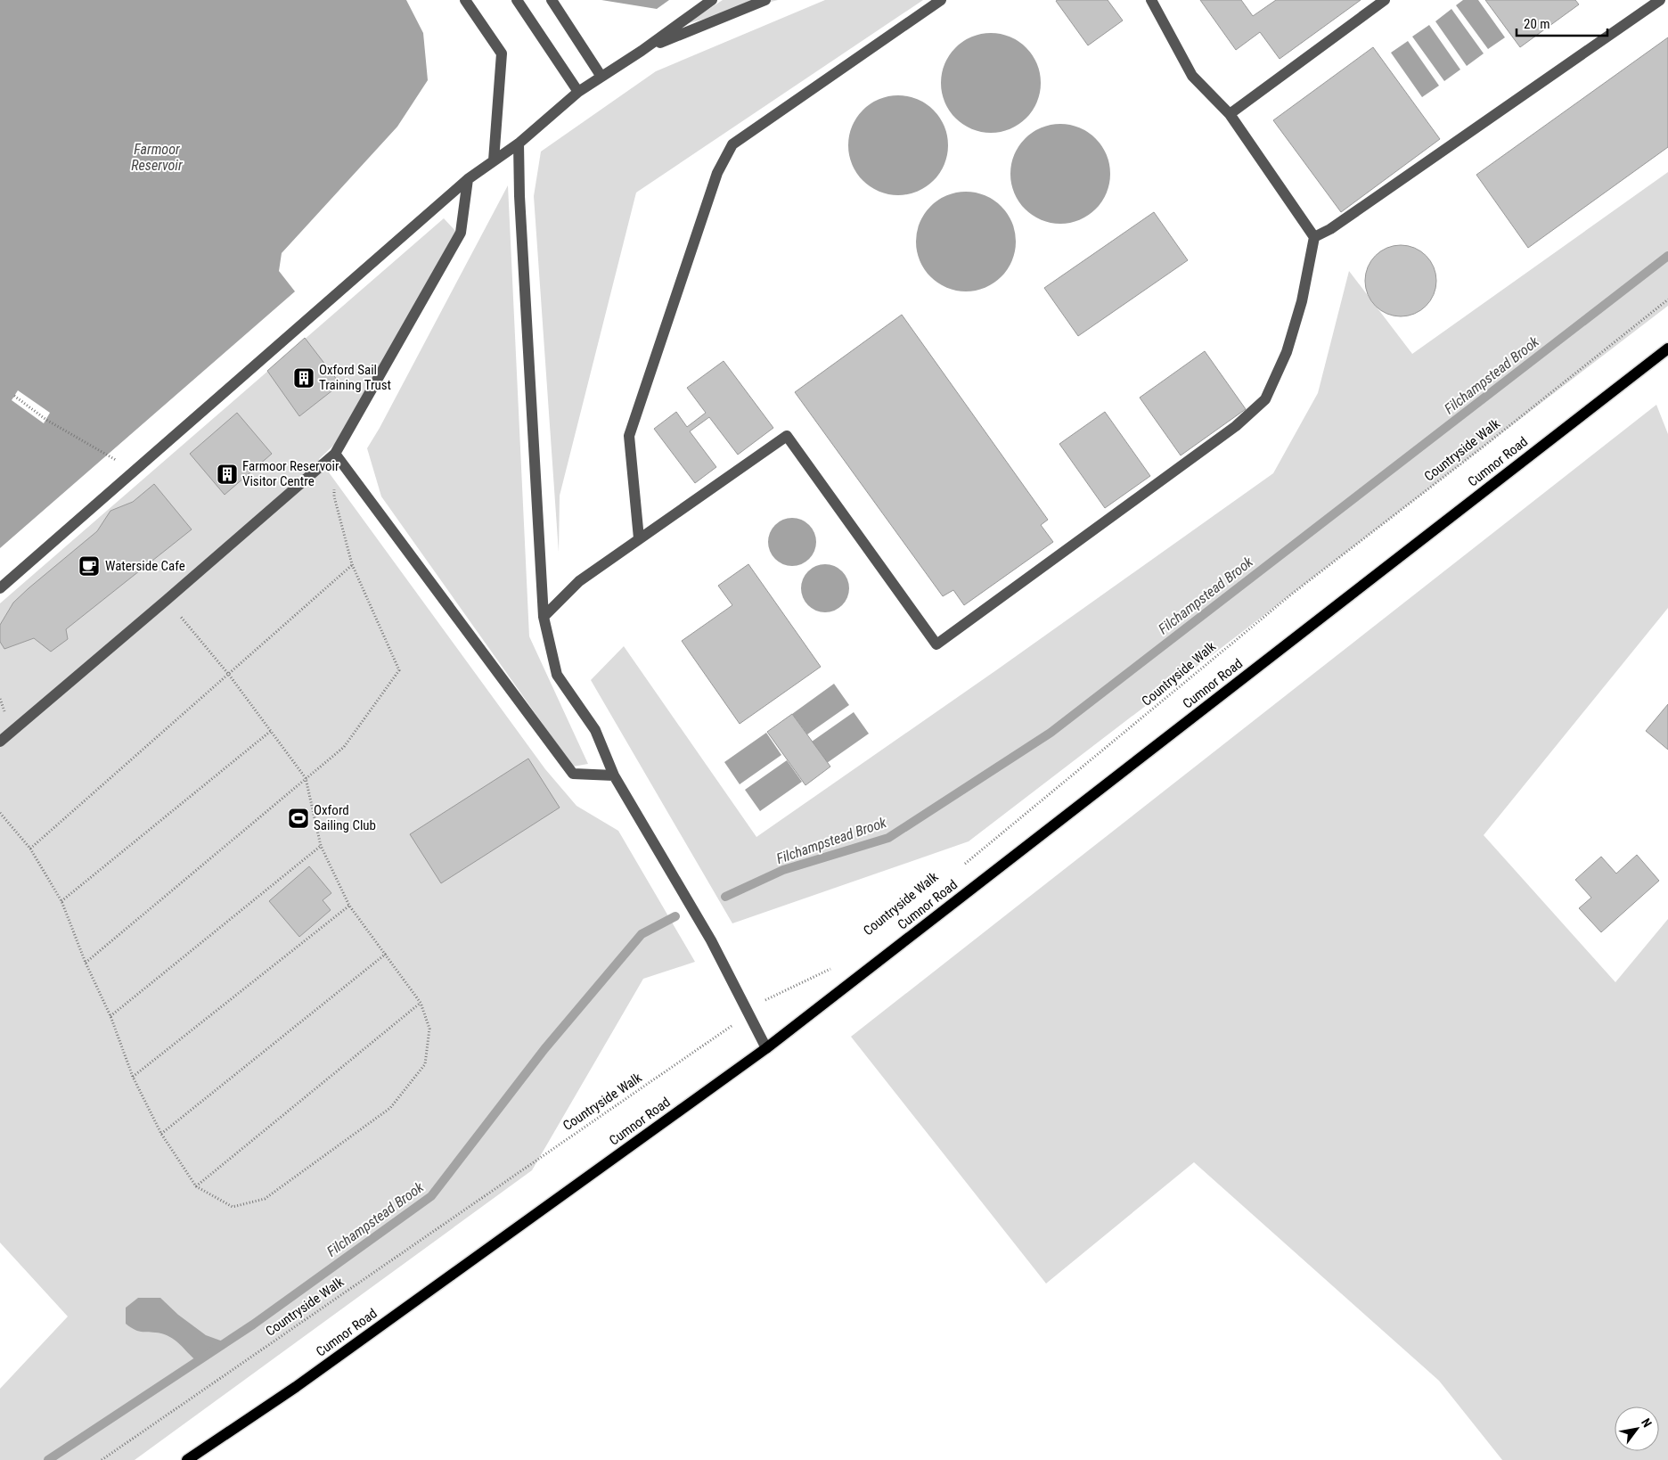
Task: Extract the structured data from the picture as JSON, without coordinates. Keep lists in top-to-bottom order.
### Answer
{
  "streets": {
    "main road": ["Cumnor Road"],
    "path": ["Countryside Walk"]
  },
  "water": ["Farmoor Reservoir", "Filchampstead Brook"],
  "places": {
    "building": ["Oxford Sail Training Trust", "Farmoor Reservoir Visitor Centre"],
    "cafe": ["Waterside Cafe"],
    "sports": ["Oxford Sailing Club"]
  },
  "scale_bar": "20 m",
  "north": "top right"
}
